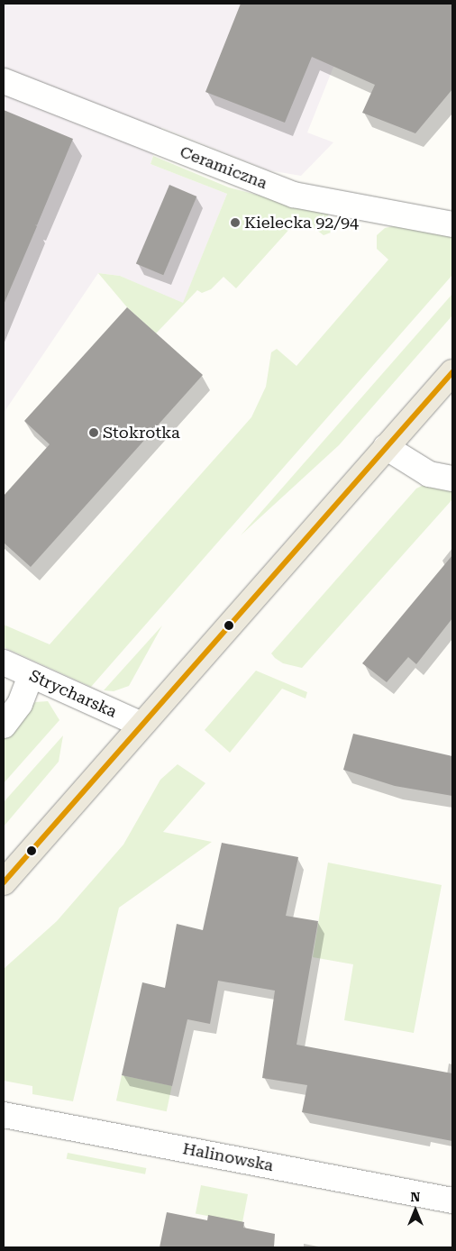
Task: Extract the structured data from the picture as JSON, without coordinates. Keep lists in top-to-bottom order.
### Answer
{
  "streets": {
    "street": ["Ceramiczna", "Strycharska", "Halinowska"]
  },
  "places": ["Kielecka 92/94", "Stokrotka"],
  "north": "top"
}
